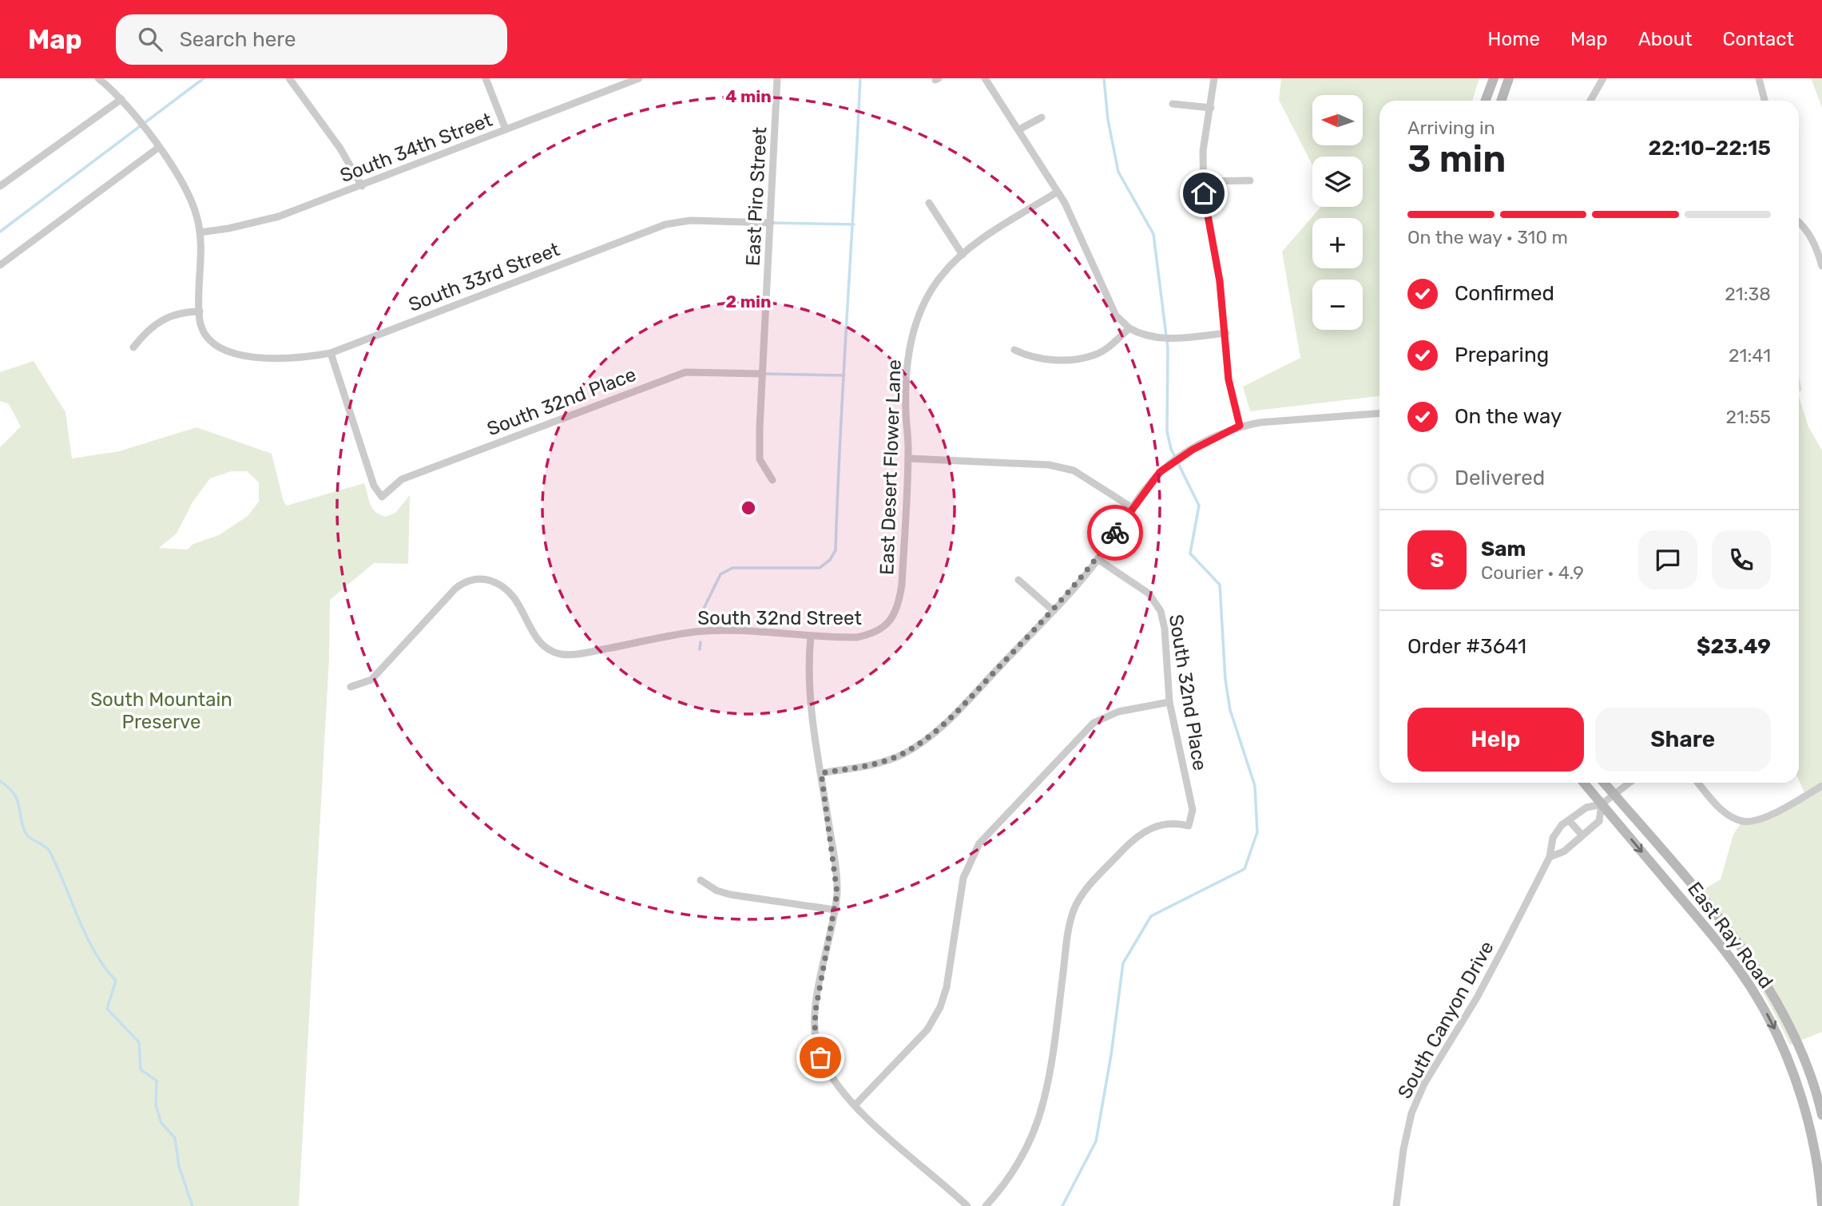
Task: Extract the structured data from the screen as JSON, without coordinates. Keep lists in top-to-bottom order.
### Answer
{
  "streets": {
    "main road": ["East Ray Road"],
    "street": [
      "South 34th Street",
      "East Piro Street",
      "South 33rd Street",
      "South 32nd Place",
      "East Desert Flower Lane",
      "South 32nd Street",
      "South Canyon Drive"
    ]
  },
  "crossings": [
    ["East Piro Street", "South 33rd Street"],
    ["East Piro Street", "South 32nd Place"],
    ["South 33rd Street", "South 32nd Place"],
    ["East Desert Flower Lane", "South 32nd Street"],
    ["East Ray Road", "South Canyon Drive"]
  ],
  "parks": ["South Mountain Preserve"],
  "north": "left",
  "page": {
    "header": "Map",
    "search": "Search here",
    "nav": [
      "Home",
      "Map",
      "About",
      "Contact"
    ],
    "map_buttons": ["+", "−"],
    "heading": ["3 min", "Arriving in", "22:10–22:15"],
    "panel": [
      "Sam",
      "Courier · 4.9",
      "Order #3641",
      "$23.49"
    ],
    "bar": "On the way · 310 m",
    "list": [
      ["Confirmed", "21:38"],
      ["Preparing", "21:41"],
      ["On the way", "21:55"],
      "Delivered"
    ],
    "round": "S",
    "buttons": ["Help", "Share"]
  },
  "rings": ["4 min", "2 min"]
}
